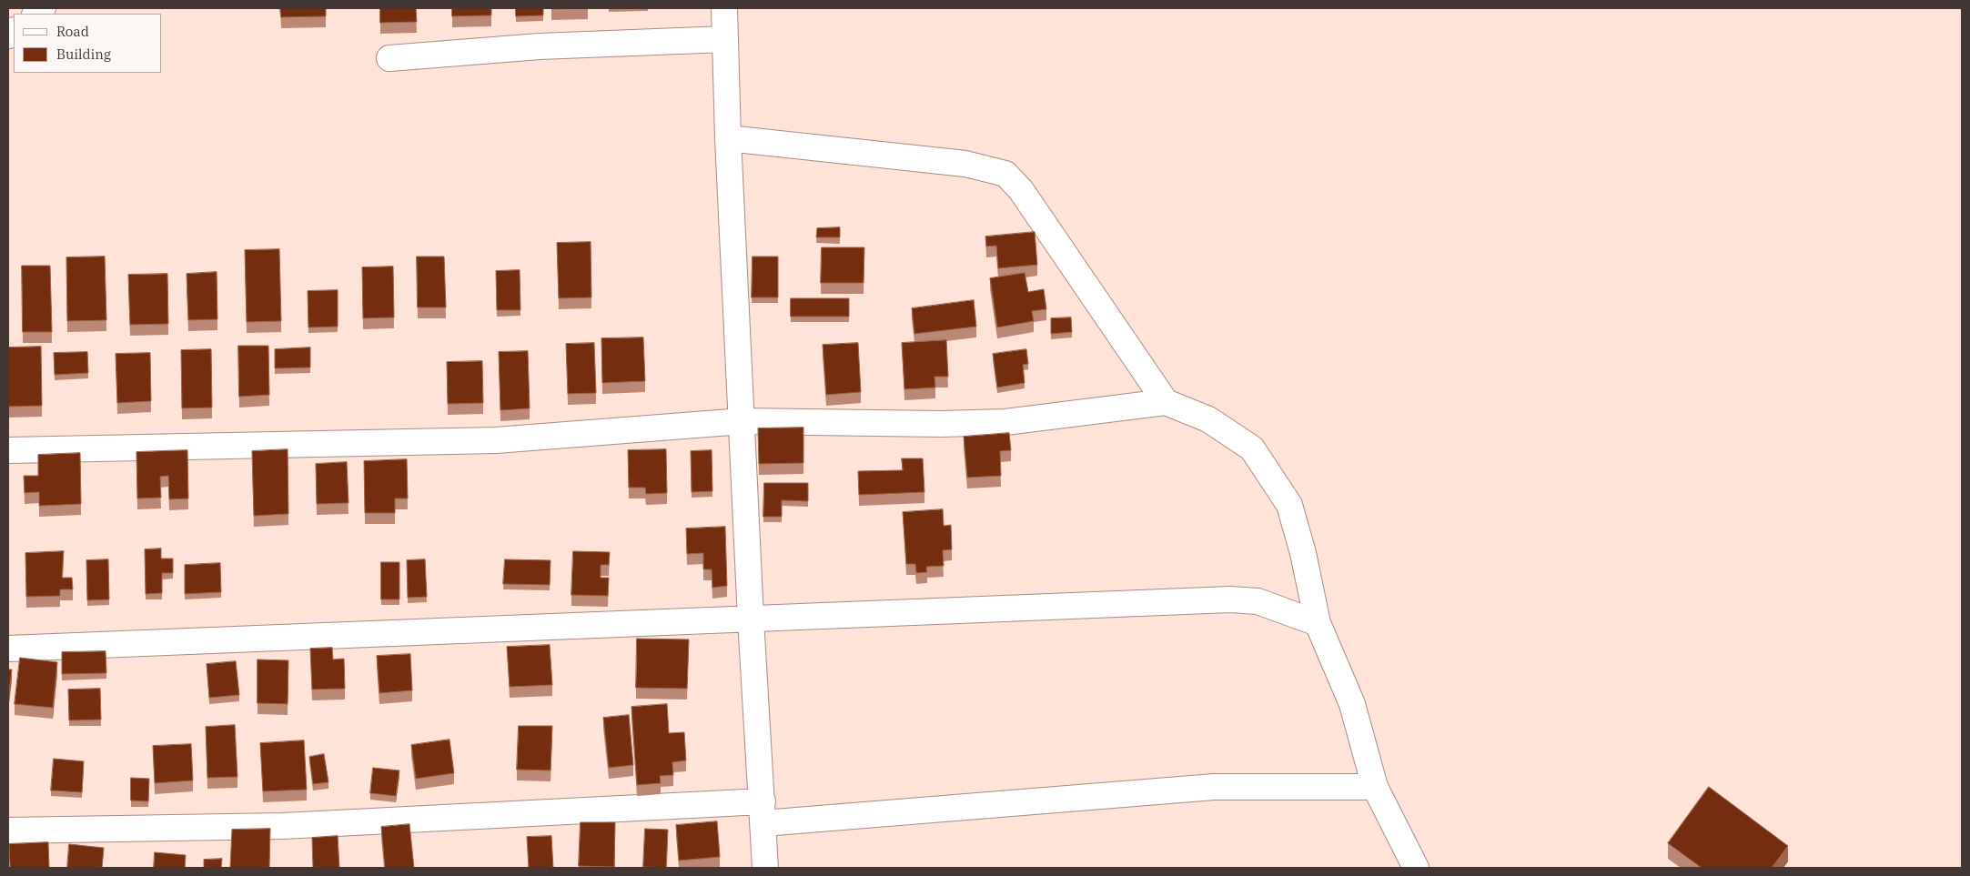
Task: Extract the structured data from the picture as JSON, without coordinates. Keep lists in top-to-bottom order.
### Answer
{
  "legend": ["Road", "Building"]
}
